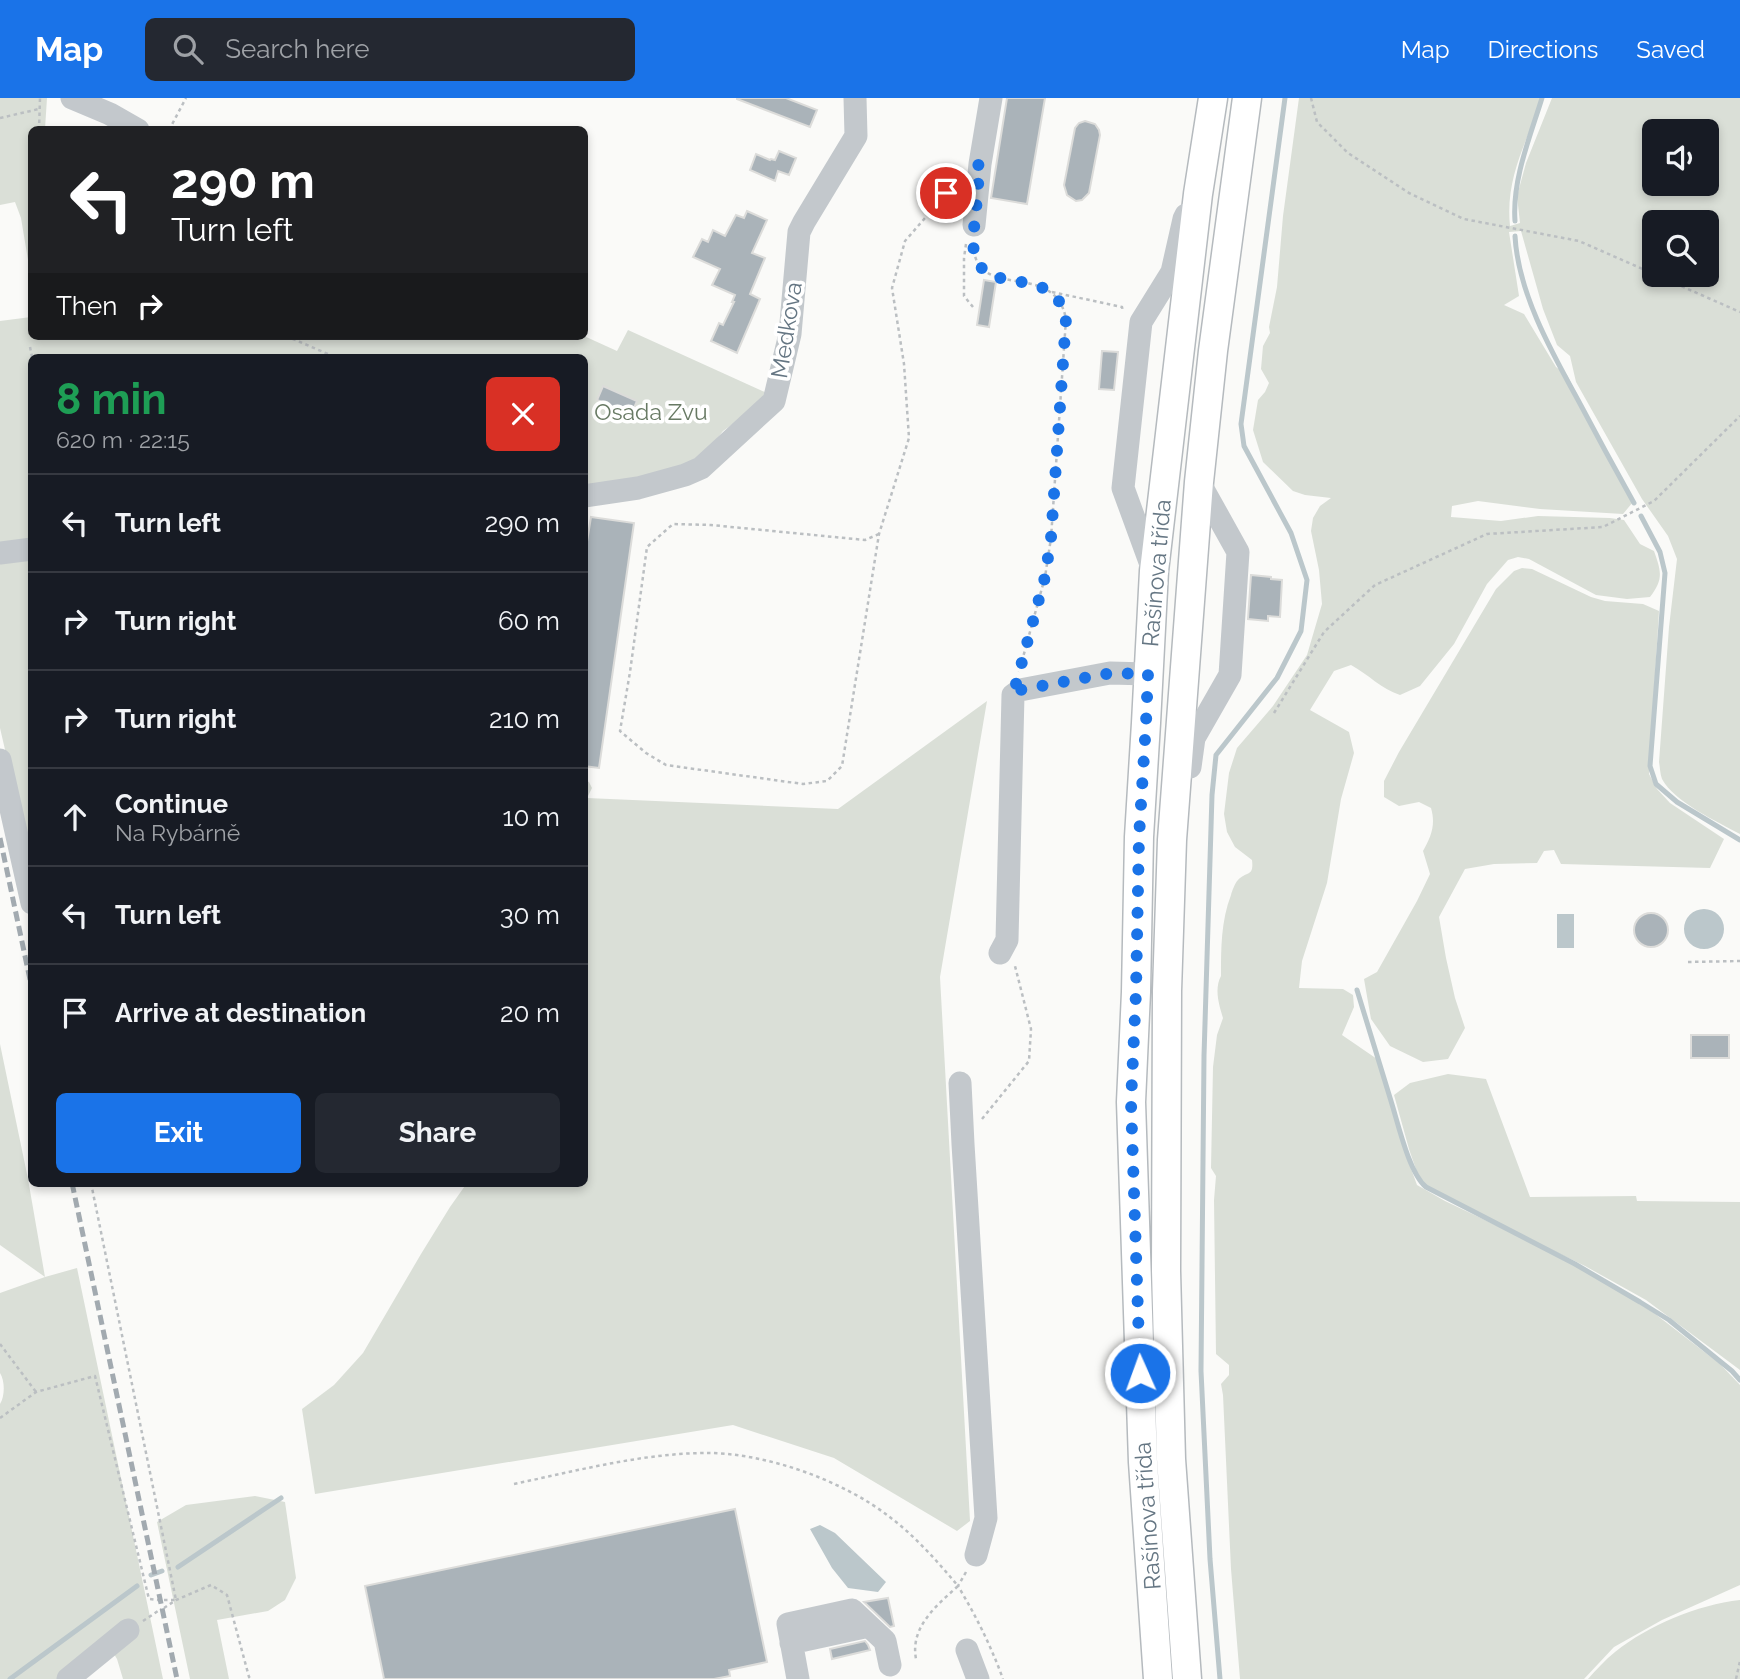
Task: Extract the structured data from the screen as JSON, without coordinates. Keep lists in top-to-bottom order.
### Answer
{
  "streets": {
    "main road": ["Rašínova třída"],
    "street": ["Medkova"]
  },
  "parks": ["Osada Zvu"],
  "page": {
    "header": "Map",
    "search": "Search here",
    "nav": ["Map", "Directions", "Saved"],
    "turn": ["290 m", "Turn left"],
    "then": "Then",
    "heading": ["8 min", "620 m · 22:15"],
    "list": [
      {
        "name": "Turn left",
        "value": "290 m"
      },
      {
        "name": "Turn right",
        "value": "60 m"
      },
      {
        "name": "Turn right",
        "value": "210 m"
      },
      {
        "name": "Continue",
        "note": "Na Rybárně",
        "value": "10 m"
      },
      {
        "name": "Turn left",
        "value": "30 m"
      },
      {
        "name": "Arrive at destination",
        "value": "20 m"
      }
    ],
    "buttons": ["Exit", "Share"]
  }
}
